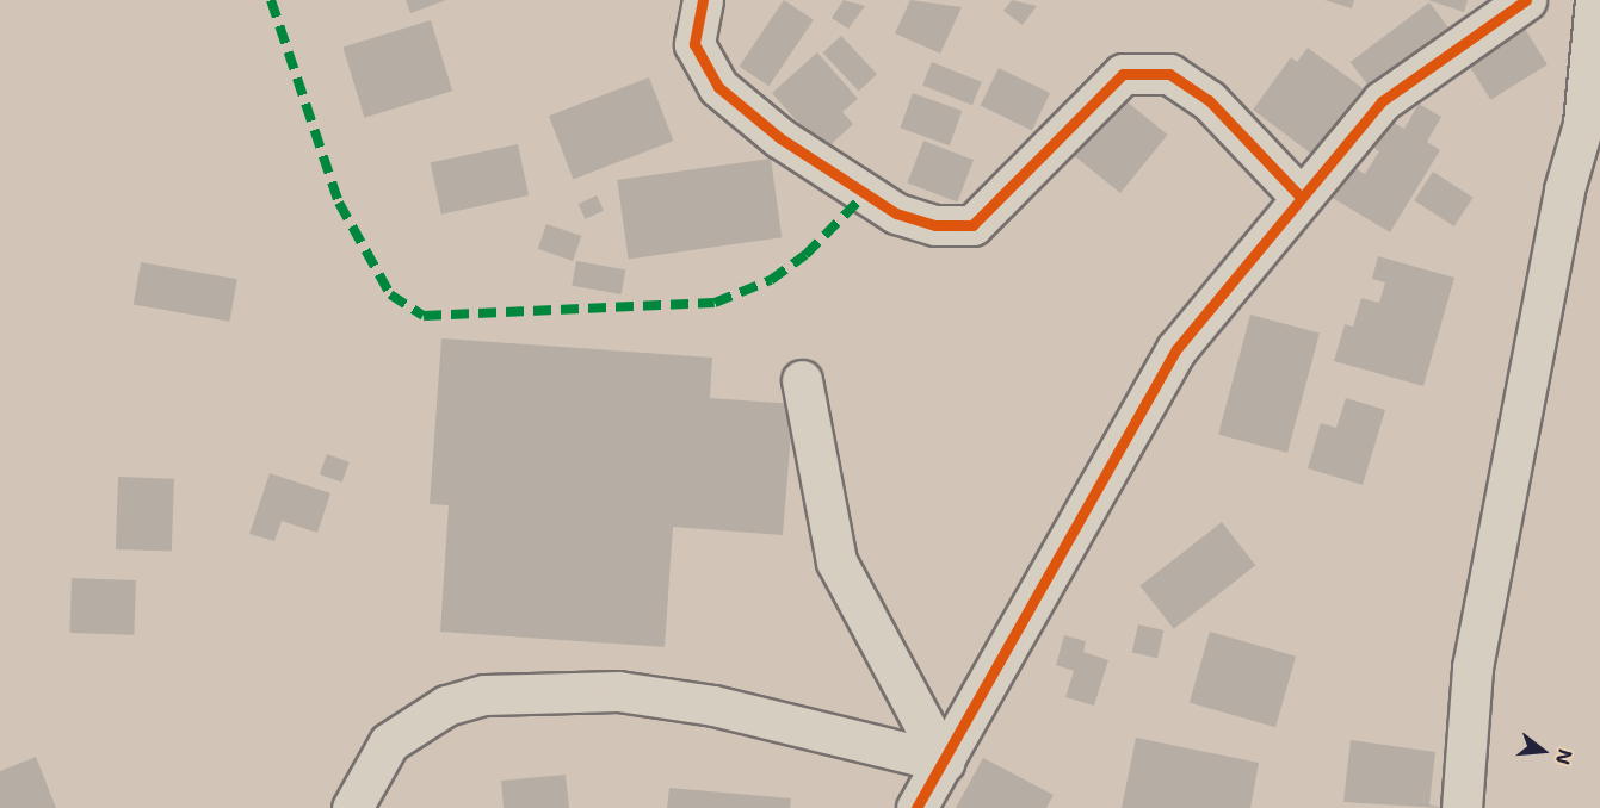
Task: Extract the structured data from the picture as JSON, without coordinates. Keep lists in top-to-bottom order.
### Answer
{
  "north": "right"
}
